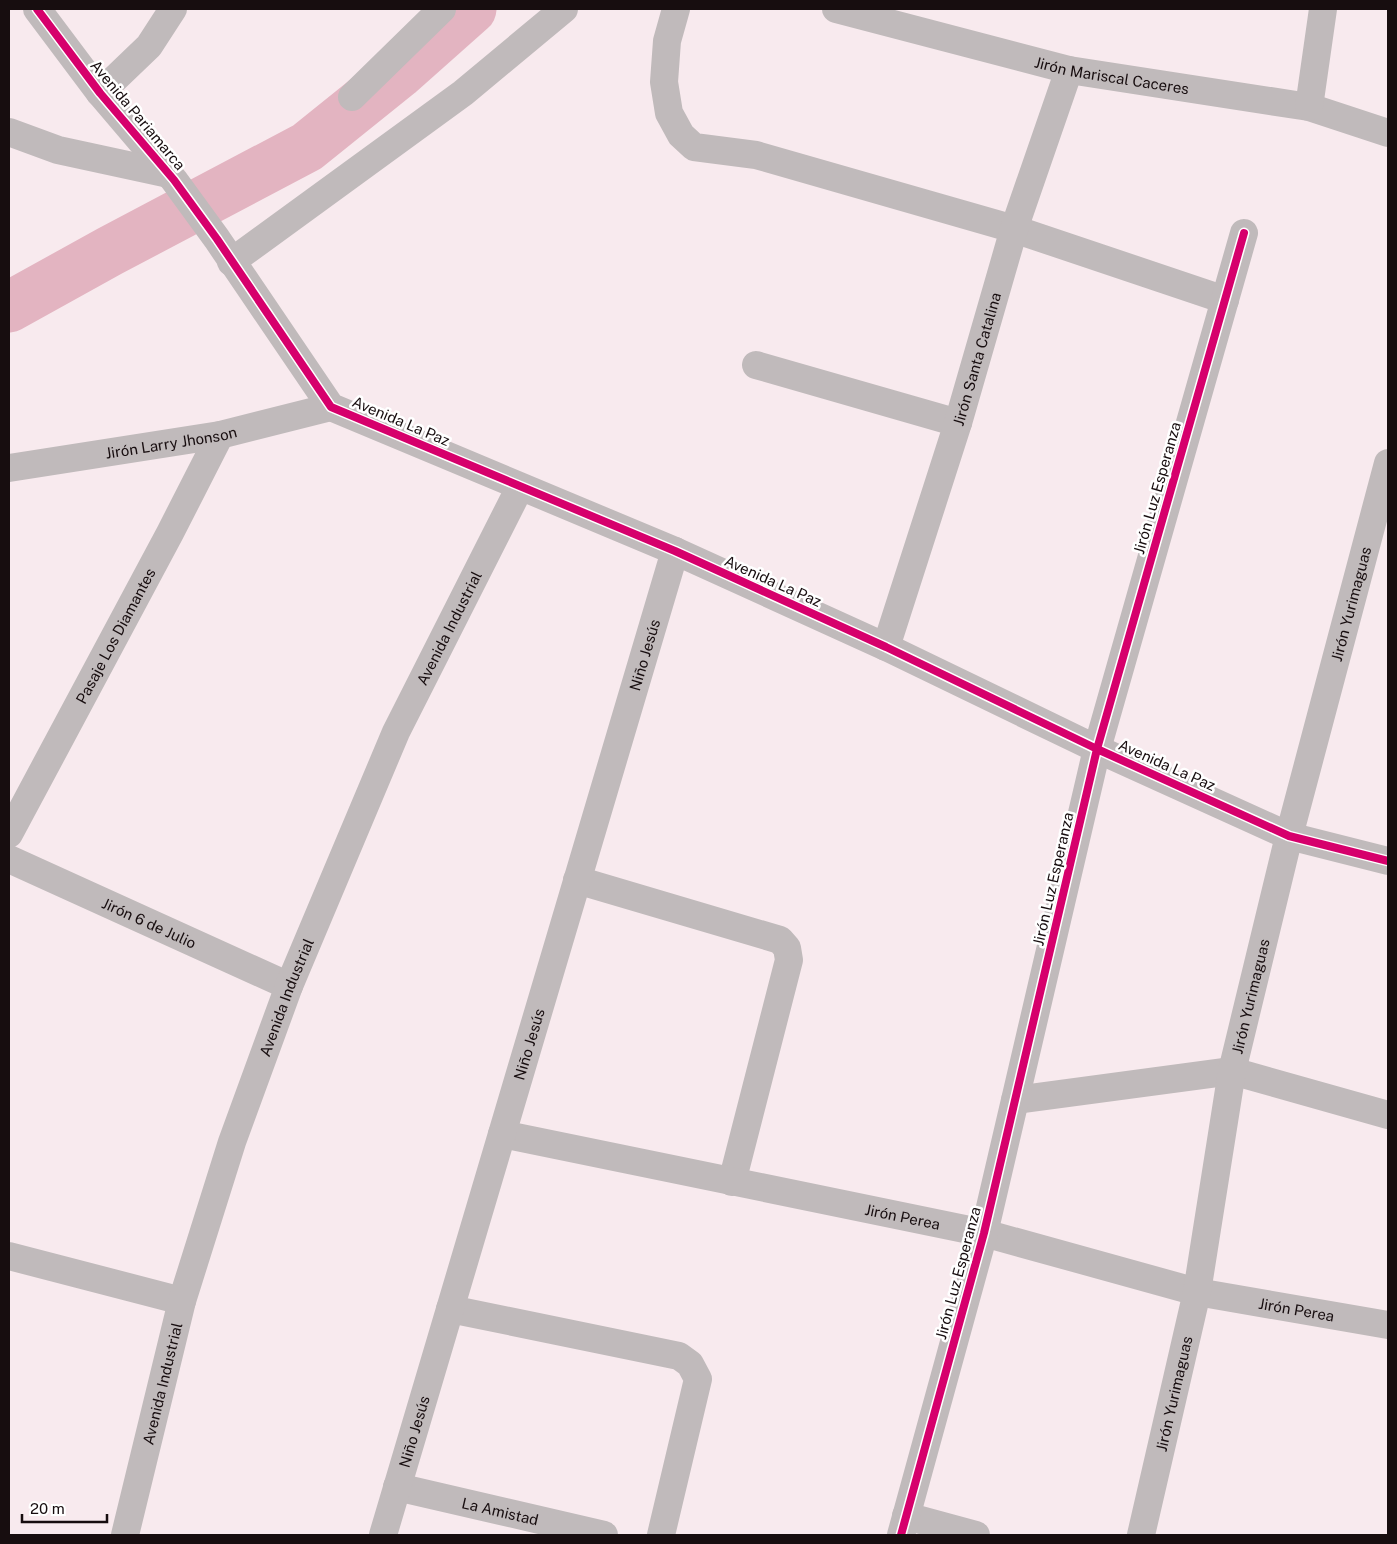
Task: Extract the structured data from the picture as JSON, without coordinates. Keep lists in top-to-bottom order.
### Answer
{
  "streets": {
    "street": [
      "Jirón Mariscal Caceres",
      "Avenida Pariamarca",
      "Jirón Santa Catalina",
      "Avenida La Paz",
      "Jirón Larry Jhonson",
      "Jirón Luz Esperanza",
      "Jirón Yurimaguas",
      "Avenida Industrial",
      "Pasaje Los Diamantes",
      "Niño Jesús",
      "Jirón 6 de Julio",
      "Jirón Perea",
      "La Amistad"
    ]
  },
  "crossings": [
    ["Jirón Mariscal Caceres", "Jirón Santa Catalina"],
    ["Avenida Pariamarca", "Avenida La Paz"],
    ["Jirón Santa Catalina", "Avenida La Paz"],
    ["Avenida La Paz", "Jirón Larry Jhonson"],
    ["Avenida La Paz", "Jirón Luz Esperanza"],
    ["Avenida La Paz", "Jirón Yurimaguas"],
    ["Avenida La Paz", "Avenida Industrial"],
    ["Avenida La Paz", "Niño Jesús"],
    ["Jirón Larry Jhonson", "Pasaje Los Diamantes"],
    ["Jirón Luz Esperanza", "Jirón Perea"],
    ["Jirón Yurimaguas", "Jirón Perea"],
    ["Avenida Industrial", "Jirón 6 de Julio"],
    ["Niño Jesús", "Jirón Perea"],
    ["Niño Jesús", "La Amistad"]
  ],
  "scale_bar": "20 m"
}
